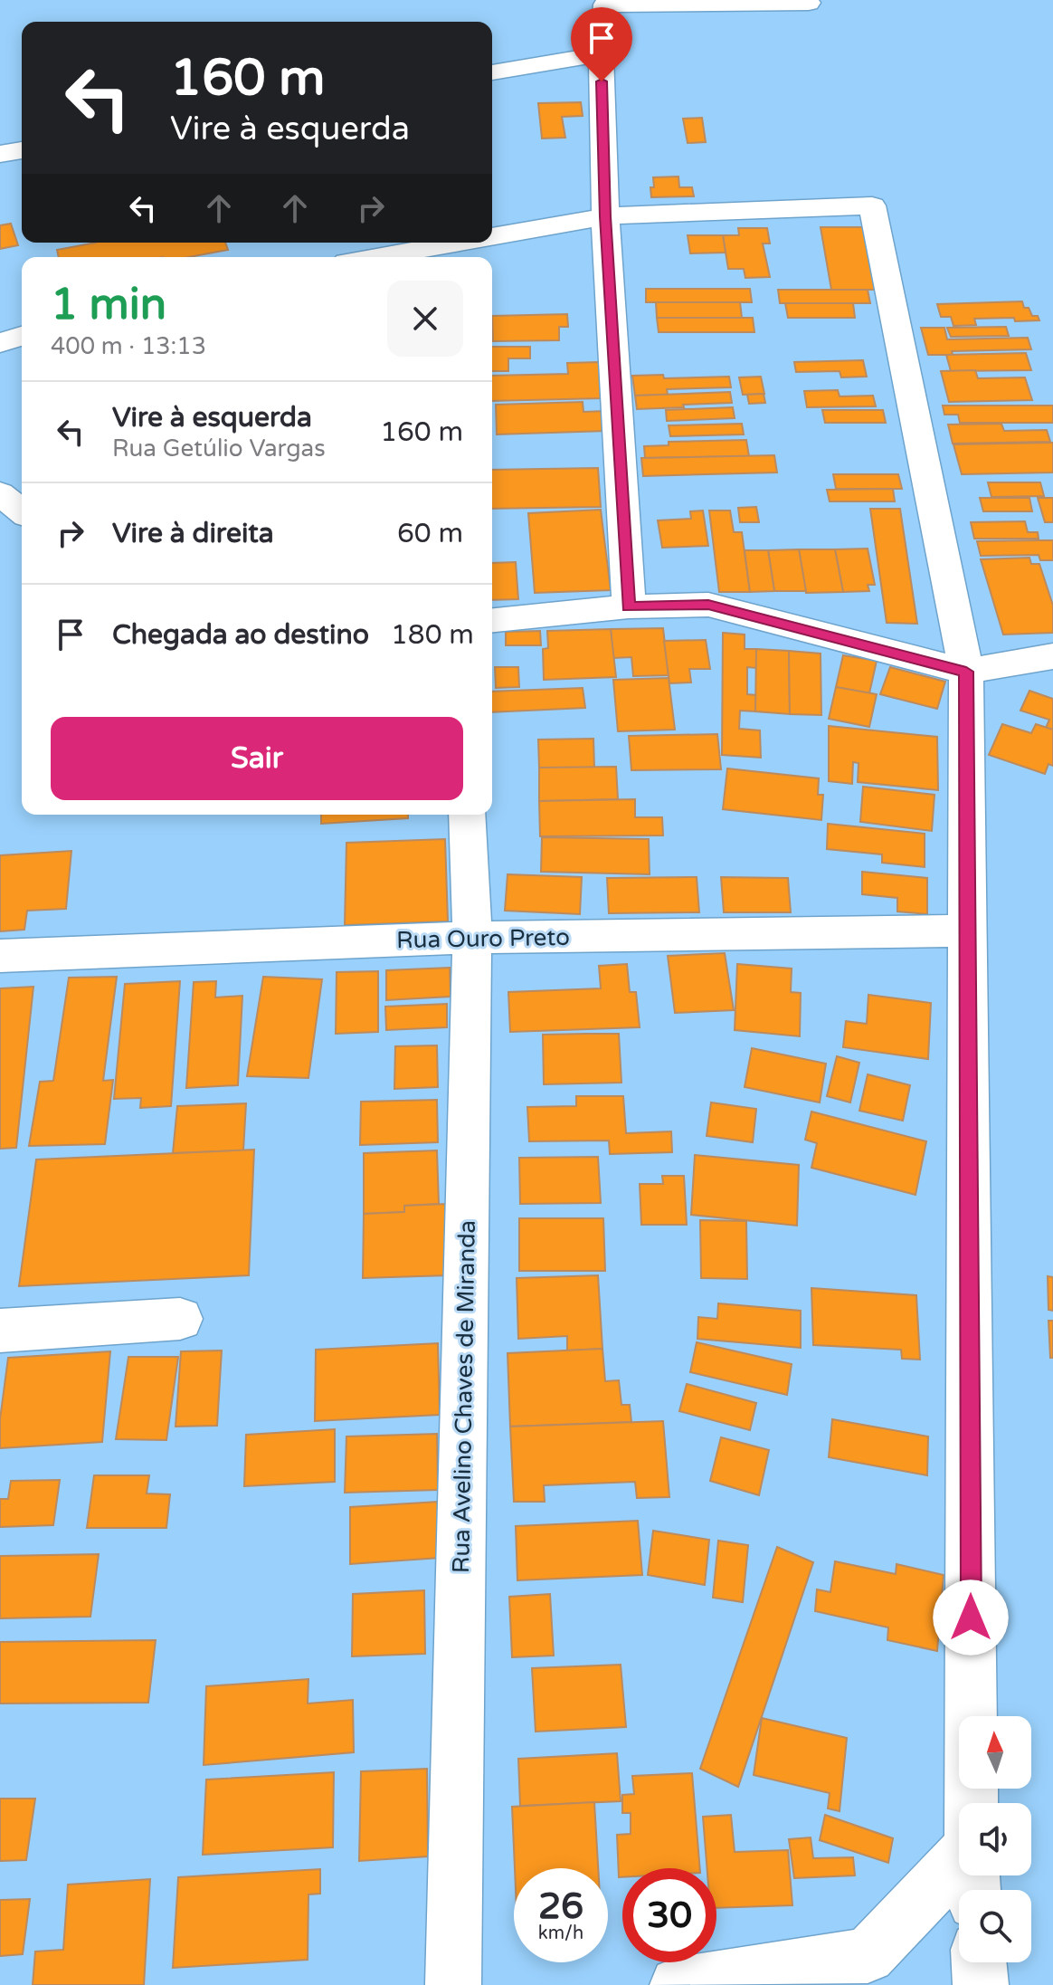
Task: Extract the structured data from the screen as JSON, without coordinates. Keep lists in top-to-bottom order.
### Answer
{
  "streets": {
    "street": ["Rua Ouro Preto", "Rua Avelino Chaves de Miranda"]
  },
  "crossings": [
    ["Rua Ouro Preto", "Rua Avelino Chaves de Miranda"]
  ],
  "north": "top",
  "page": {
    "turn": ["160 m", "Vire à esquerda"],
    "heading": ["1 min", "400 m · 13:13"],
    "list": [
      {
        "name": "Vire à esquerda",
        "note": "Rua Getúlio Vargas",
        "value": "160 m"
      },
      {
        "name": "Vire à direita",
        "value": "60 m"
      },
      {
        "name": "Chegada ao destino",
        "value": "180 m"
      }
    ],
    "buttons": "Sair",
    "speed": "26 km/h",
    "limit": "30"
  }
}
